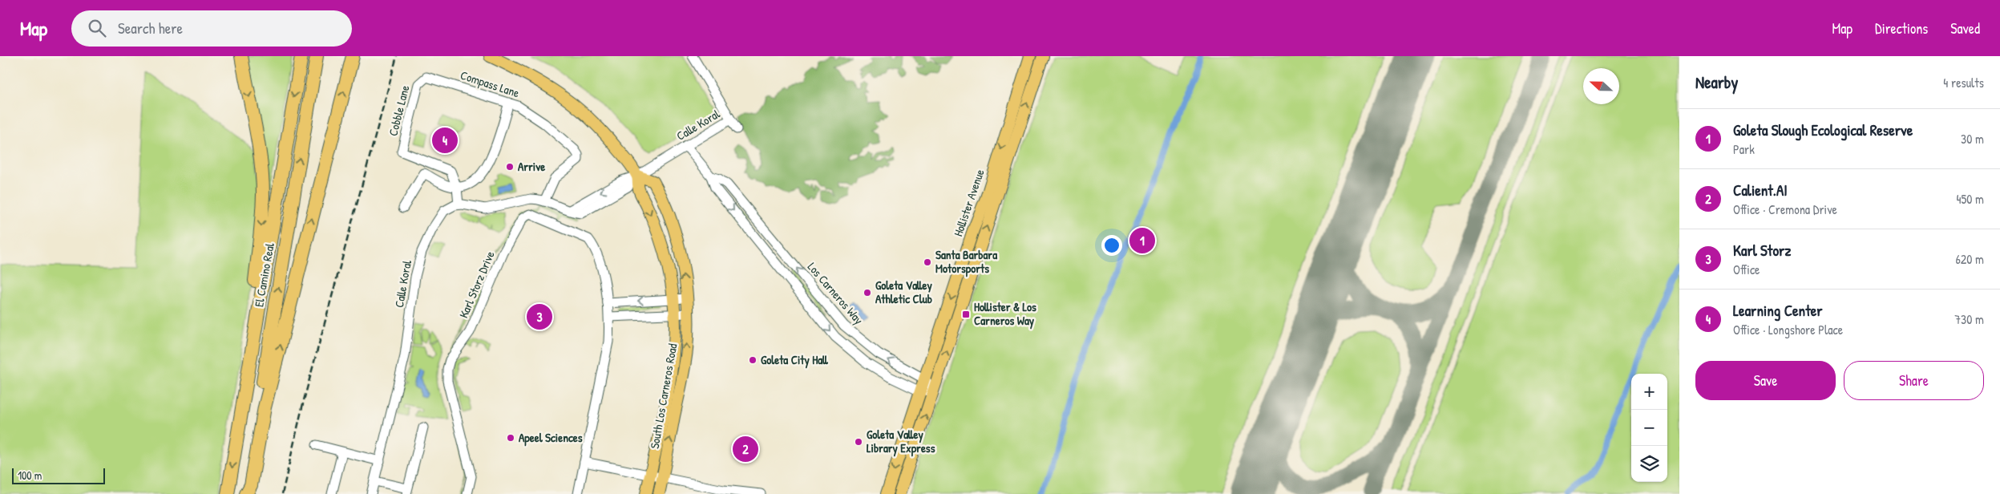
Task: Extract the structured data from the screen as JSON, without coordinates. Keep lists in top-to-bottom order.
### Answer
{
  "streets": {
    "highway": ["El Camino Real"],
    "main road": ["Hollister Avenue", "South Los Carneros Road"],
    "street": [
      "Compass Lane",
      "Cobble Lane",
      "Calle Koral",
      "Karl Storz Drive",
      "Los Carneros Way"
    ]
  },
  "crossings": [
    ["Compass Lane", "Cobble Lane"],
    ["Compass Lane", "Calle Koral"],
    ["Calle Koral", "Los Carneros Way"],
    ["Calle Koral", "South Los Carneros Road"],
    ["Hollister Avenue", "Los Carneros Way"]
  ],
  "places": {
    "other": [
      "Arrive",
      "Santa Barbara Motorsports",
      "Goleta Valley Athletic Club",
      "Goleta City Hall",
      "Apeel Sciences",
      "Goleta Valley Library Express"
    ],
    "transit": ["Hollister & Los Carneros Way"]
  },
  "scale_bar": "100 m",
  "north": "left",
  "page": {
    "header": "Map",
    "search": "Search here",
    "nav": ["Map", "Directions", "Saved"],
    "heading": ["Nearby", "4 results"],
    "list": [
      {
        "mark": "1",
        "name": "Goleta Slough Ecological Reserve",
        "note": "Park",
        "value": "30 m"
      },
      {
        "mark": "2",
        "name": "Calient.AI",
        "note": "Office · Cremona Drive",
        "value": "450 m"
      },
      {
        "mark": "3",
        "name": "Karl Storz",
        "note": "Office",
        "value": "620 m"
      },
      {
        "mark": "4",
        "name": "Learning Center",
        "note": "Office · Longshore Place",
        "value": "730 m"
      }
    ],
    "pins": [
      "4",
      "1",
      "3",
      "2"
    ],
    "buttons": ["Save", "Share"],
    "map_buttons": ["+", "−"],
    "scale": "100 m"
  }
}
